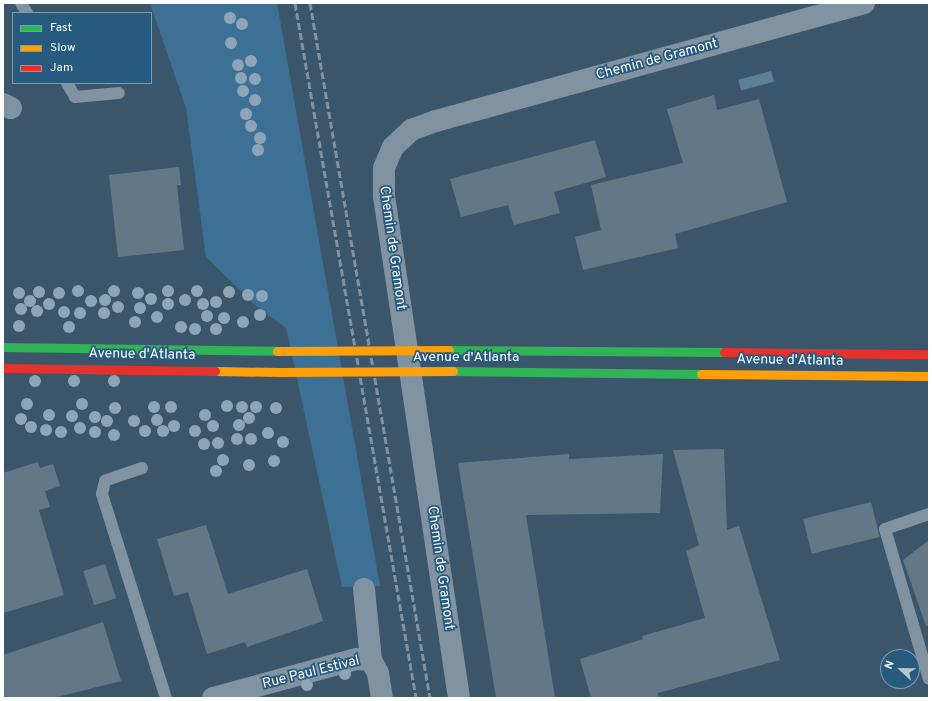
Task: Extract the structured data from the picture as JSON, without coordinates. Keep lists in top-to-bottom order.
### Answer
{
  "streets": {
    "main road": ["Avenue d'Atlanta"],
    "street": ["Chemin de Gramont", "Rue Paul Estival"]
  },
  "legend": ["Fast", "Slow", "Jam"],
  "north": "left"
}
